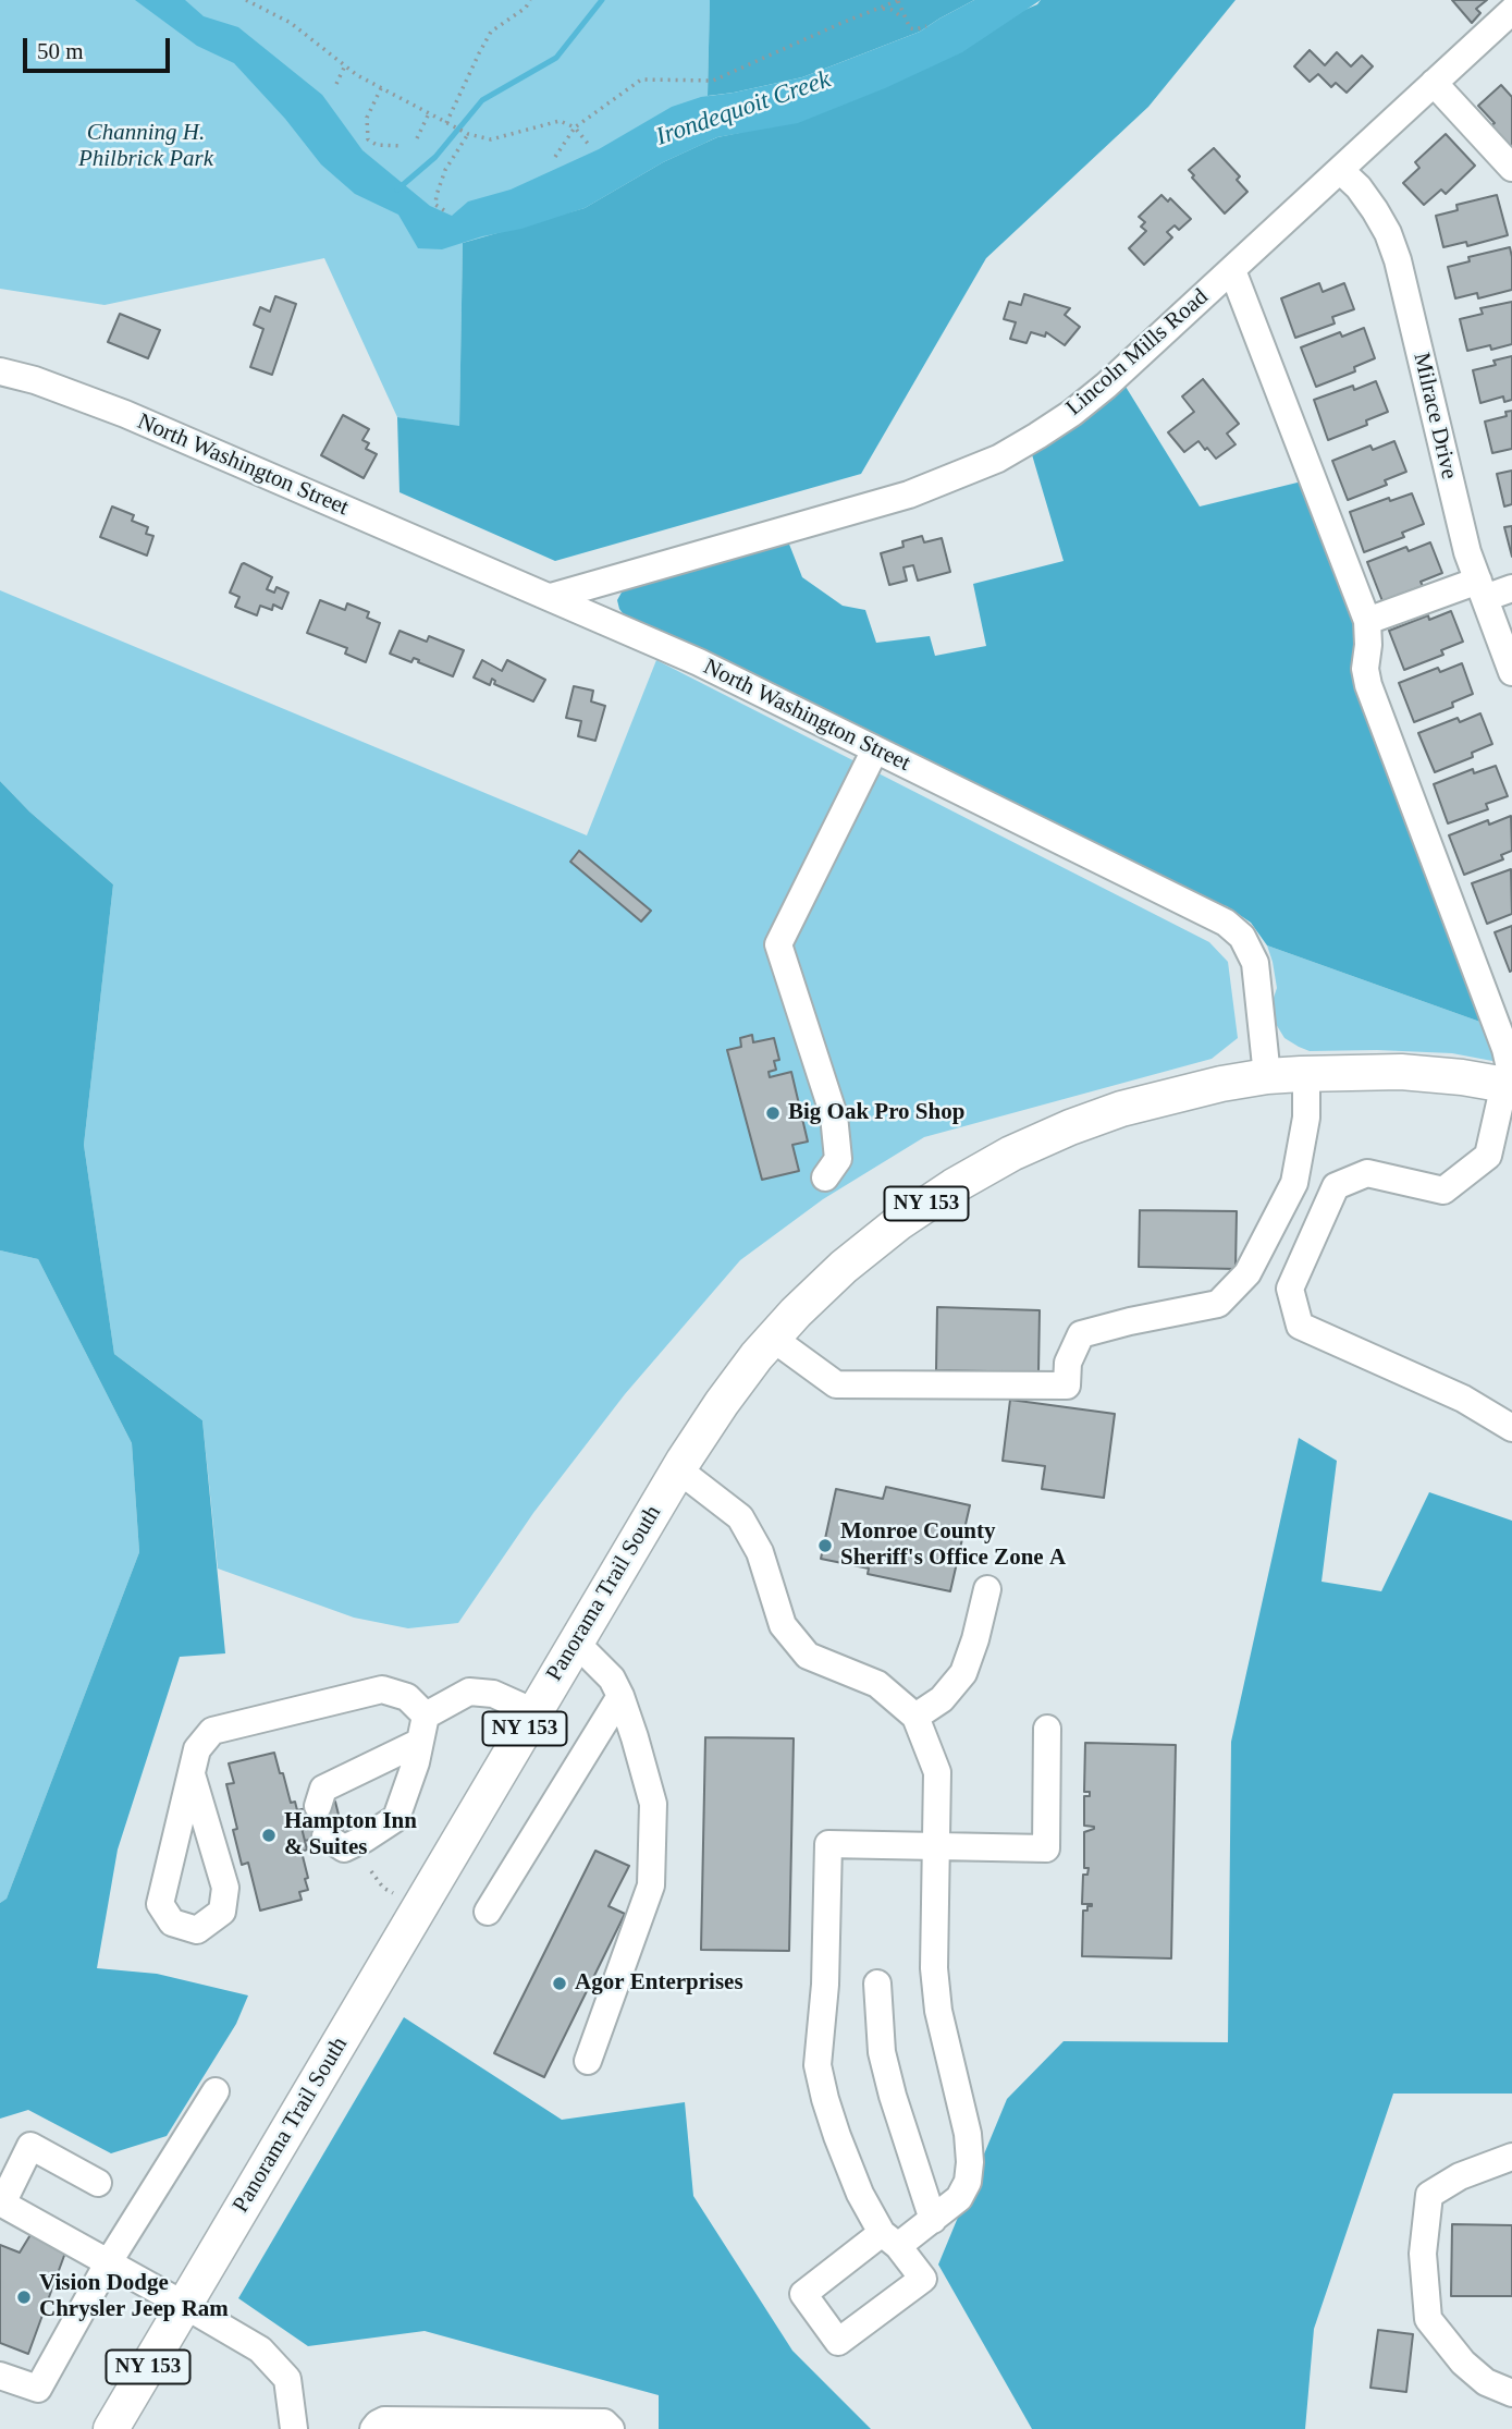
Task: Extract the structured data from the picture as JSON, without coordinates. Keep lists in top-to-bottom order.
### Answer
{
  "streets": {
    "main road": ["NY 153", "Panorama Trail South"],
    "street": ["Lincoln Mills Road", "Milrace Drive", "North Washington Street"]
  },
  "crossings": [
    ["Lincoln Mills Road", "Milrace Drive"],
    ["Lincoln Mills Road", "North Washington Street"],
    ["North Washington Street", "NY 153"],
    ["North Washington Street", "Panorama Trail South"],
    ["NY 153", "Panorama Trail South"]
  ],
  "water": ["Irondequoit Creek"],
  "parks": ["Channing H. Philbrick Park"],
  "places": [
    "Big Oak Pro Shop",
    "Monroe County Sheriff's Office Zone A",
    "Hampton Inn & Suites",
    "Agor Enterprises",
    "Vision Dodge Chrysler Jeep Ram"
  ],
  "scale_bar": "50 m"
}
